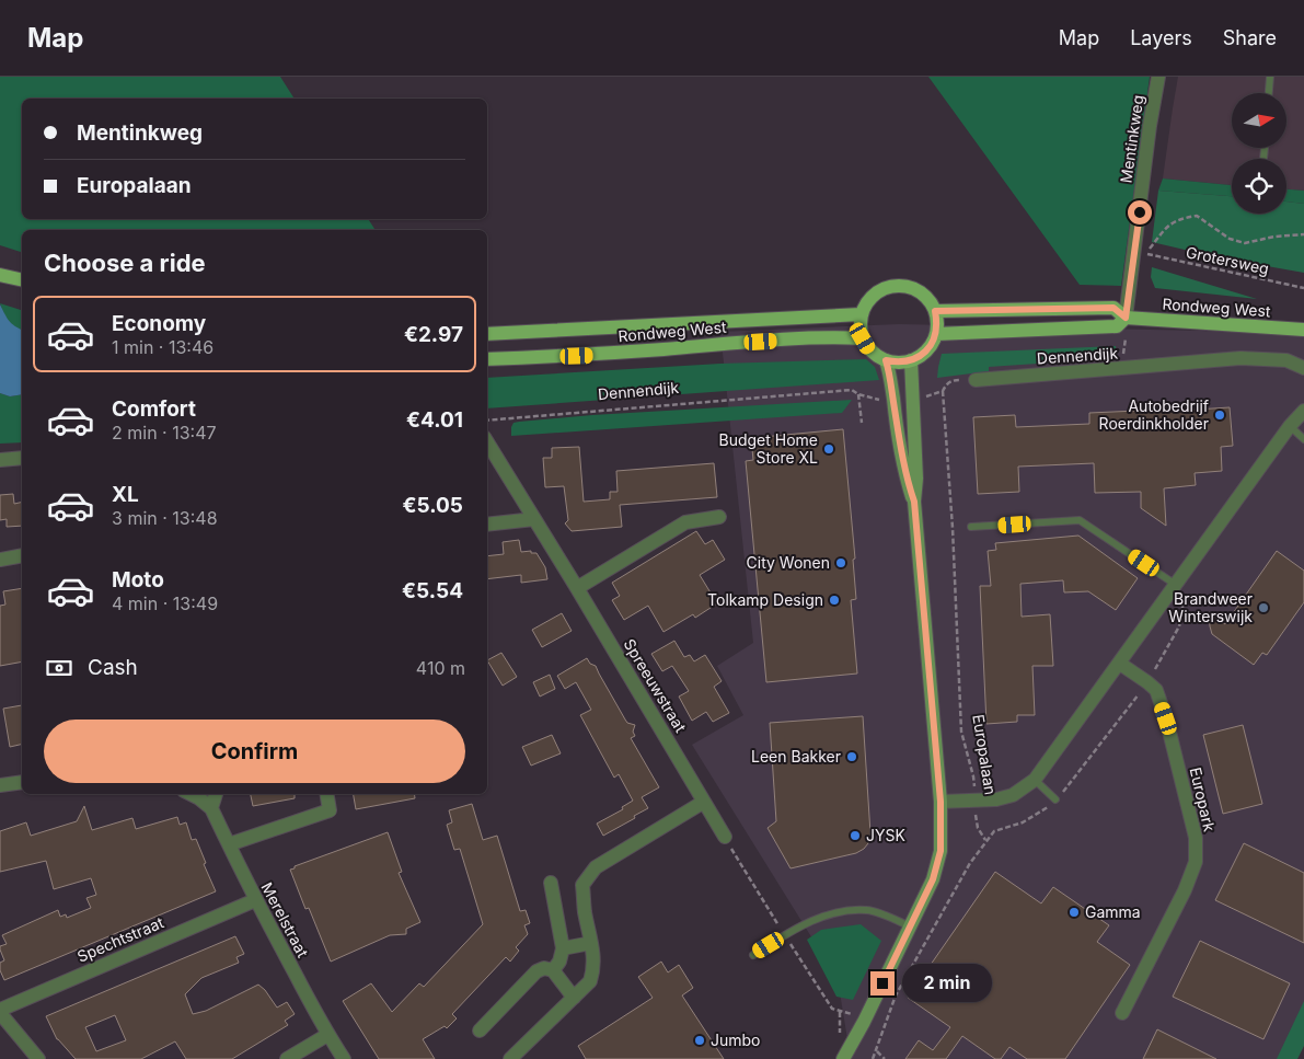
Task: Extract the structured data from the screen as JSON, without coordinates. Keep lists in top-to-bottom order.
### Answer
{
  "streets": {
    "main road": ["Rondweg West"],
    "street": [
      "Mentinkweg",
      "Dennendijk",
      "Spreeuwstraat",
      "Europark",
      "Merelstraat",
      "Spechtstraat"
    ],
    "path": ["Grotersweg", "Europalaan"]
  },
  "crossings": [
    ["Mentinkweg", "Rondweg West"],
    ["Merelstraat", "Spechtstraat"]
  ],
  "places": [
    "Autobedrijf Roerdinkholder",
    "Budget Home Store XL",
    "City Wonen",
    "Tolkamp Design",
    "Brandweer Winterswijk",
    "Leen Bakker",
    "JYSK",
    "Gamma",
    "Jumbo"
  ],
  "north": "right",
  "page": {
    "header": "Map",
    "nav": ["Map", "Layers", "Share"],
    "banner": ["Mentinkweg", "Europalaan"],
    "heading": "Choose a ride",
    "list": [
      {
        "name": "Economy",
        "note": "1 min · 13:46",
        "value": "€2.97"
      },
      {
        "name": "Comfort",
        "note": "2 min · 13:47",
        "value": "€4.01"
      },
      {
        "name": "XL",
        "note": "3 min · 13:48",
        "value": "€5.05"
      },
      {
        "name": "Moto",
        "note": "4 min · 13:49",
        "value": "€5.54"
      }
    ],
    "pay": ["Cash", "410 m"],
    "buttons": "Confirm",
    "bubble": "2 min"
  }
}
